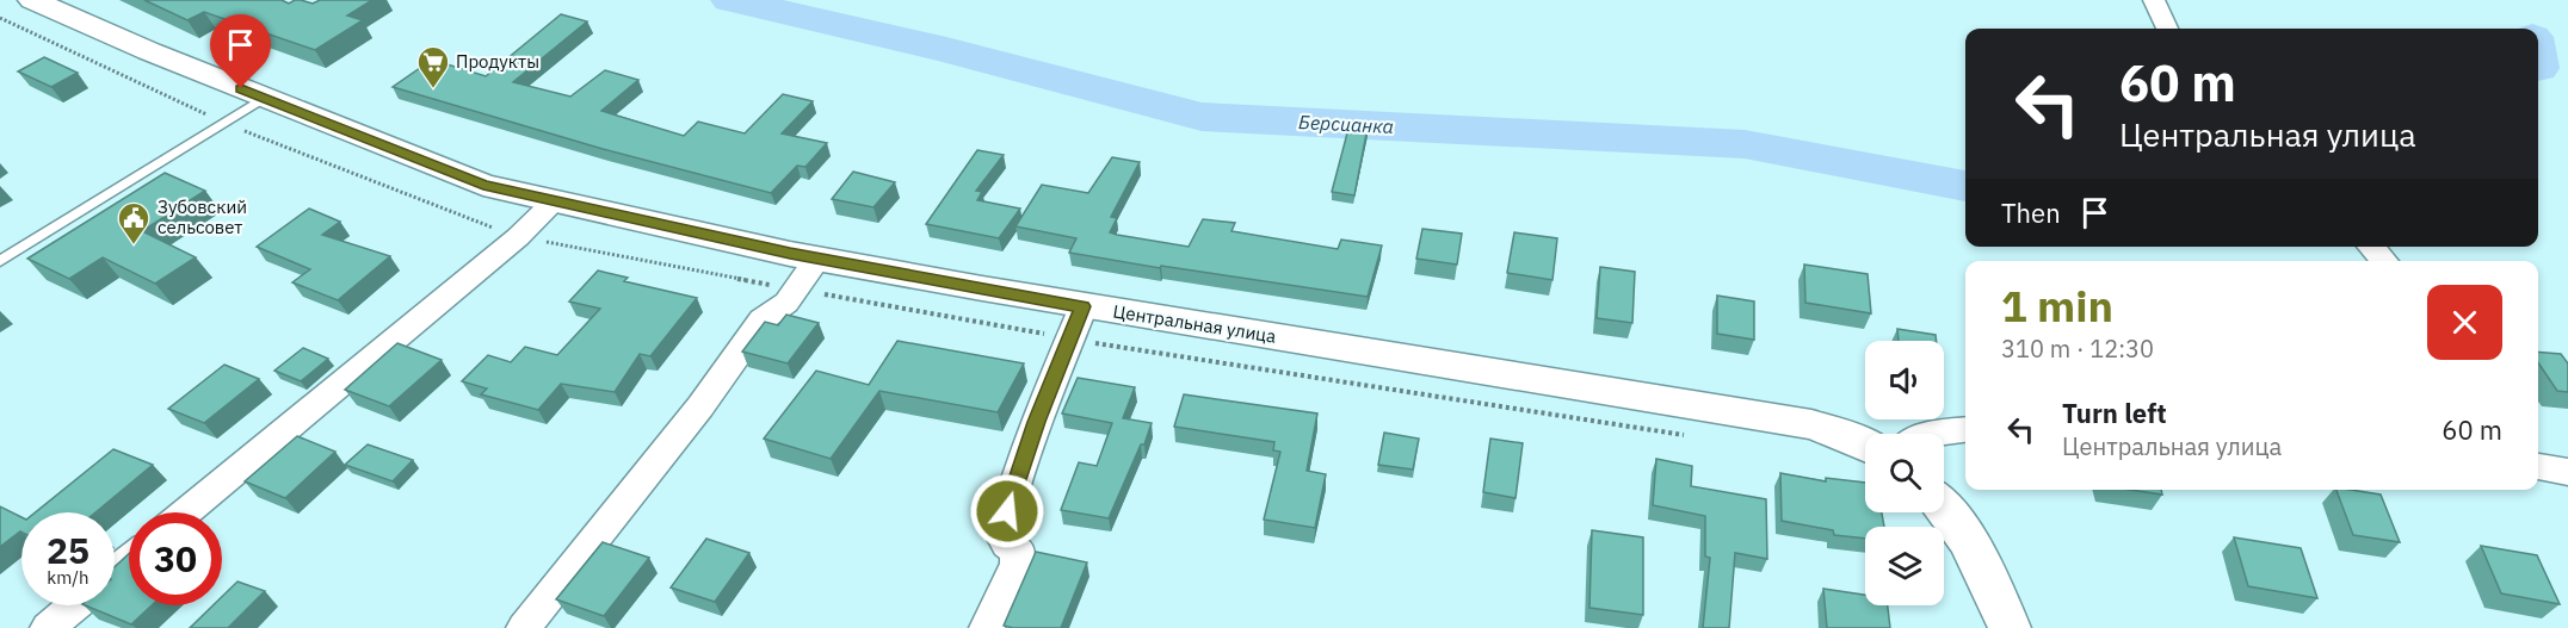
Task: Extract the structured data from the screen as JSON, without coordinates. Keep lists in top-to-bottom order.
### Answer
{
  "streets": {
    "street": ["Центральная улица"]
  },
  "water": ["Берсианка"],
  "places": {
    "supermarket": ["Продукты"],
    "public building": ["Зубовский сельсовет"]
  },
  "page": {
    "turn": ["60 m", "Центральная улица"],
    "then": "Then",
    "heading": ["1 min", "310 m · 12:30"],
    "list": [
      {
        "name": "Turn left",
        "note": "Центральная улица",
        "value": "60 m"
      }
    ],
    "speed": "25 km/h",
    "limit": "30"
  }
}
